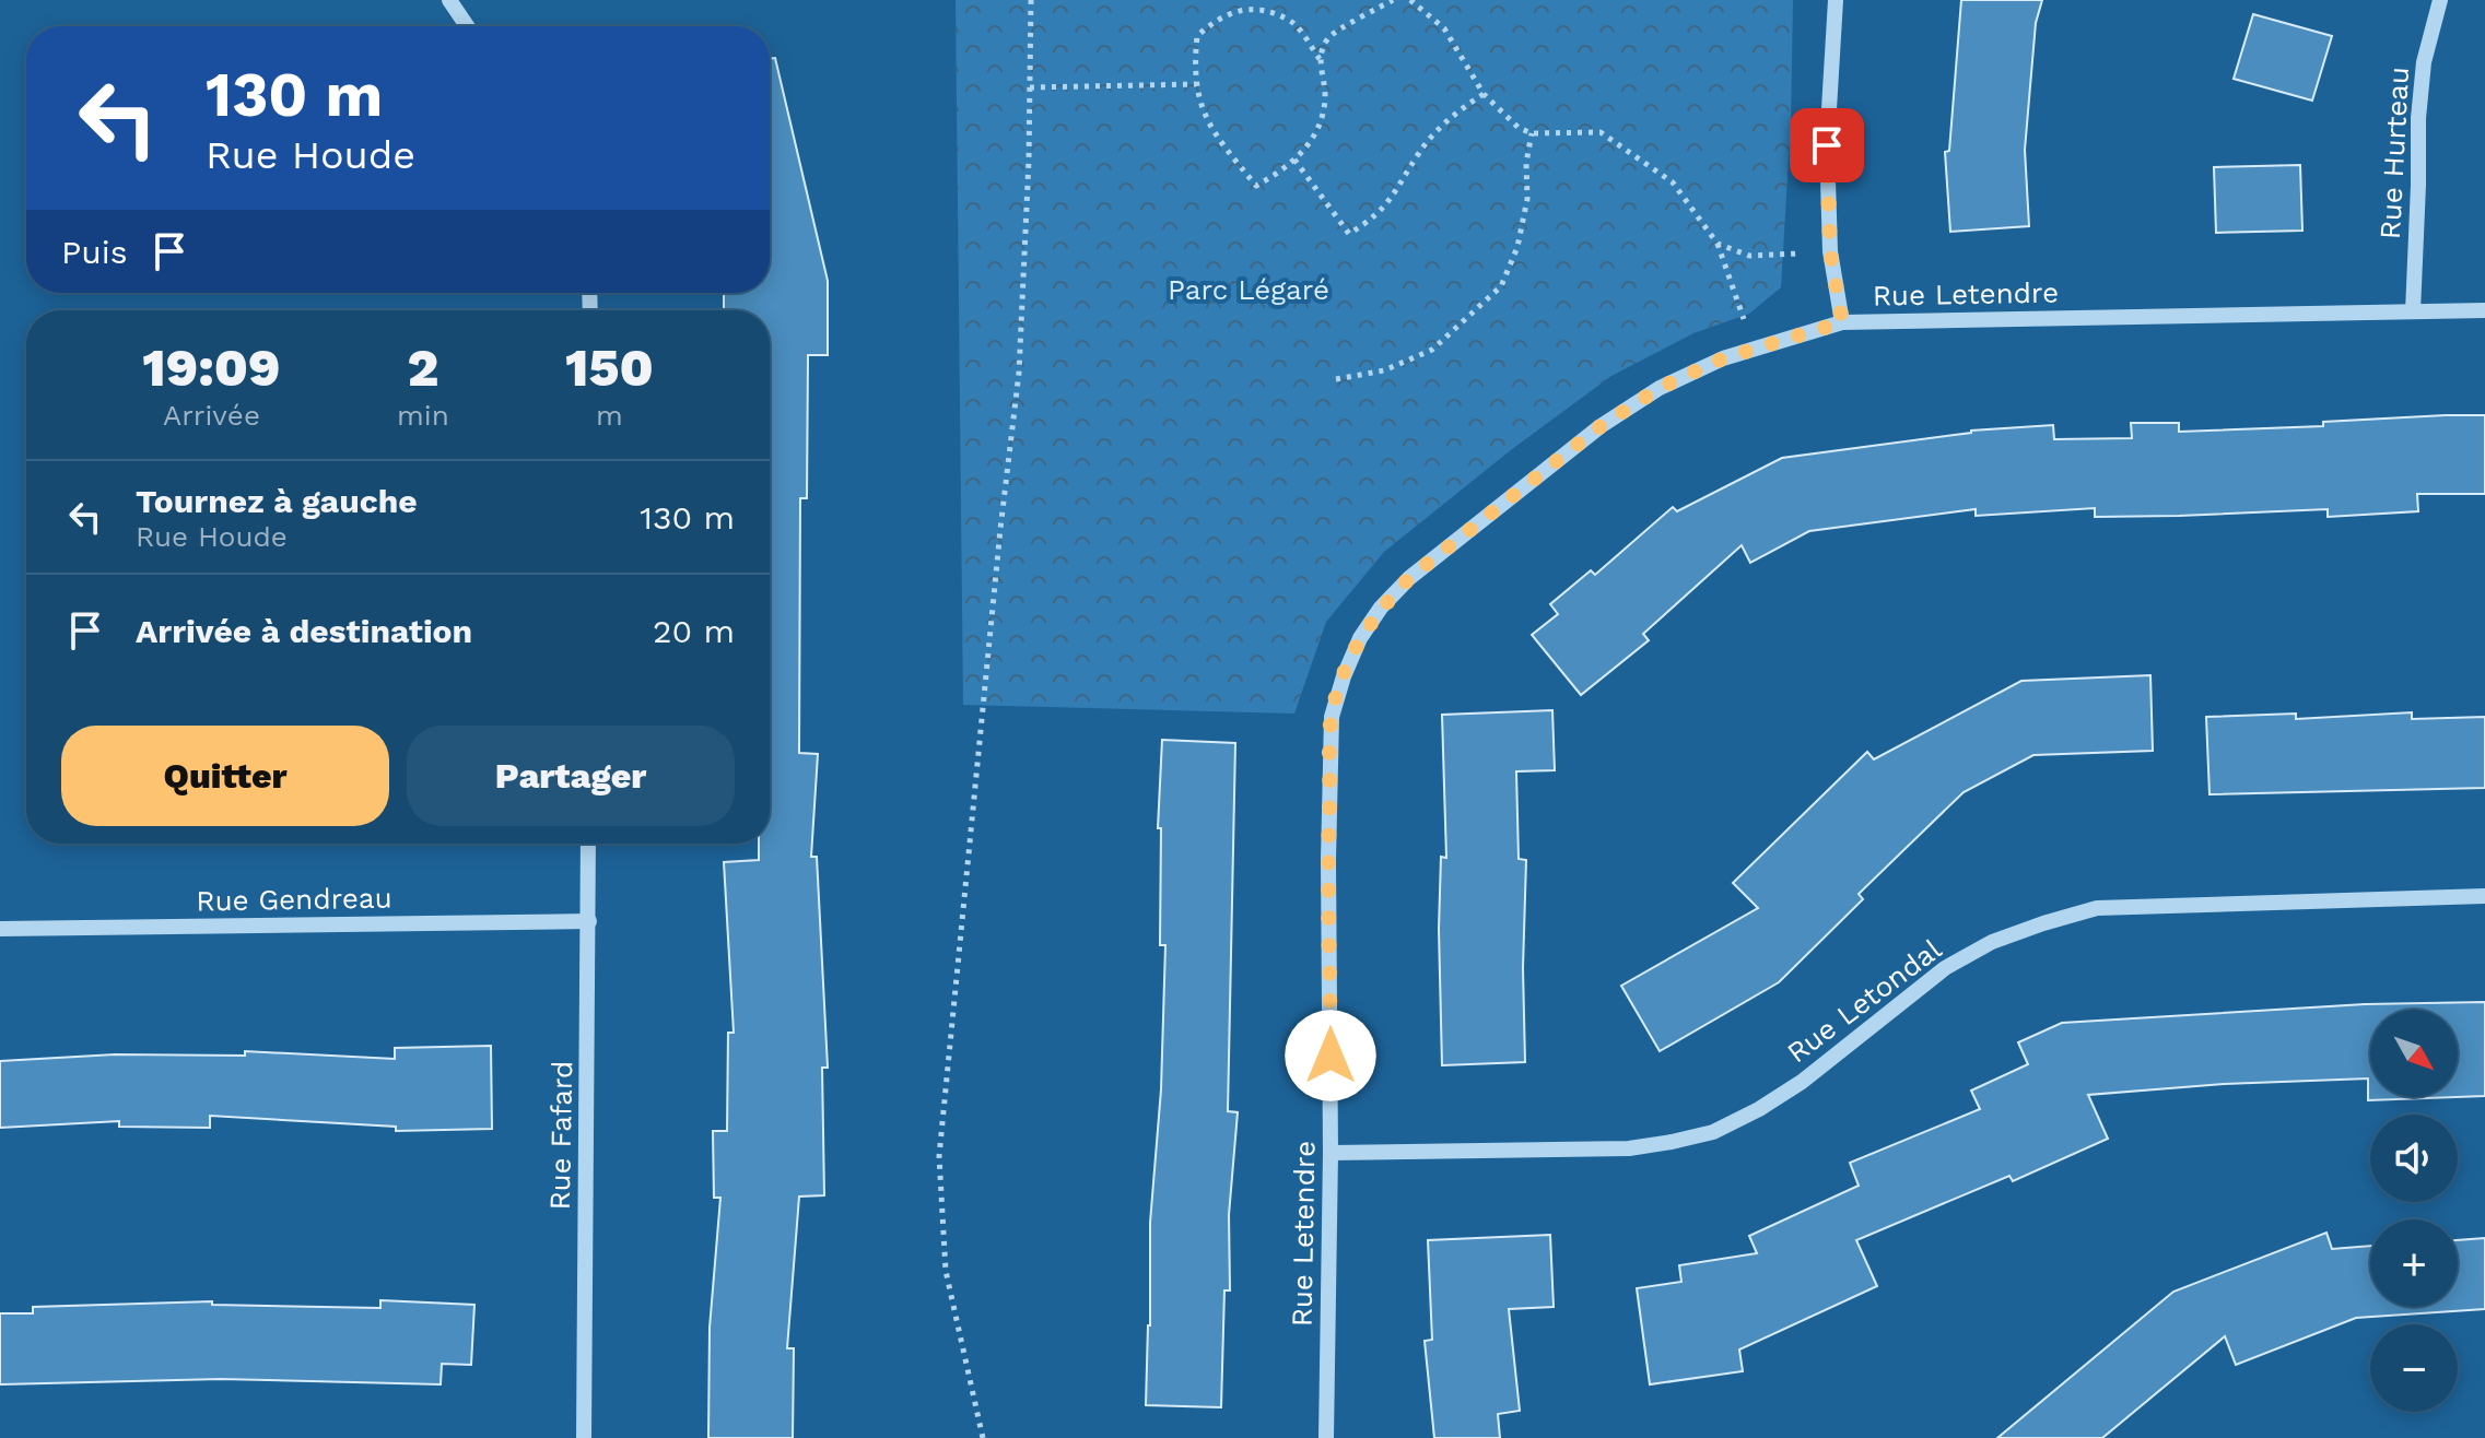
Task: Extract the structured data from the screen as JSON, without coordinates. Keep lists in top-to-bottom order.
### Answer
{
  "streets": {
    "street": [
      "Rue Hurteau",
      "Rue Letendre",
      "Rue Gendreau",
      "Rue Letondal",
      "Rue Fafard"
    ]
  },
  "crossings": [
    ["Rue Hurteau", "Rue Letendre"],
    ["Rue Letendre", "Rue Letondal"],
    ["Rue Gendreau", "Rue Fafard"]
  ],
  "parks": ["Parc Légaré"],
  "north": "bottom right",
  "page": {
    "turn": ["130 m", "Rue Houde"],
    "then": "Puis",
    "eta": [
      "19:09",
      "Arrivée",
      "2",
      "min",
      "150",
      "m"
    ],
    "list": [
      {
        "name": "Tournez à gauche",
        "note": "Rue Houde",
        "value": "130 m"
      },
      {
        "name": "Arrivée à destination",
        "value": "20 m"
      }
    ],
    "buttons": ["Quitter", "Partager"],
    "map_buttons": ["+", "−"]
  }
}
